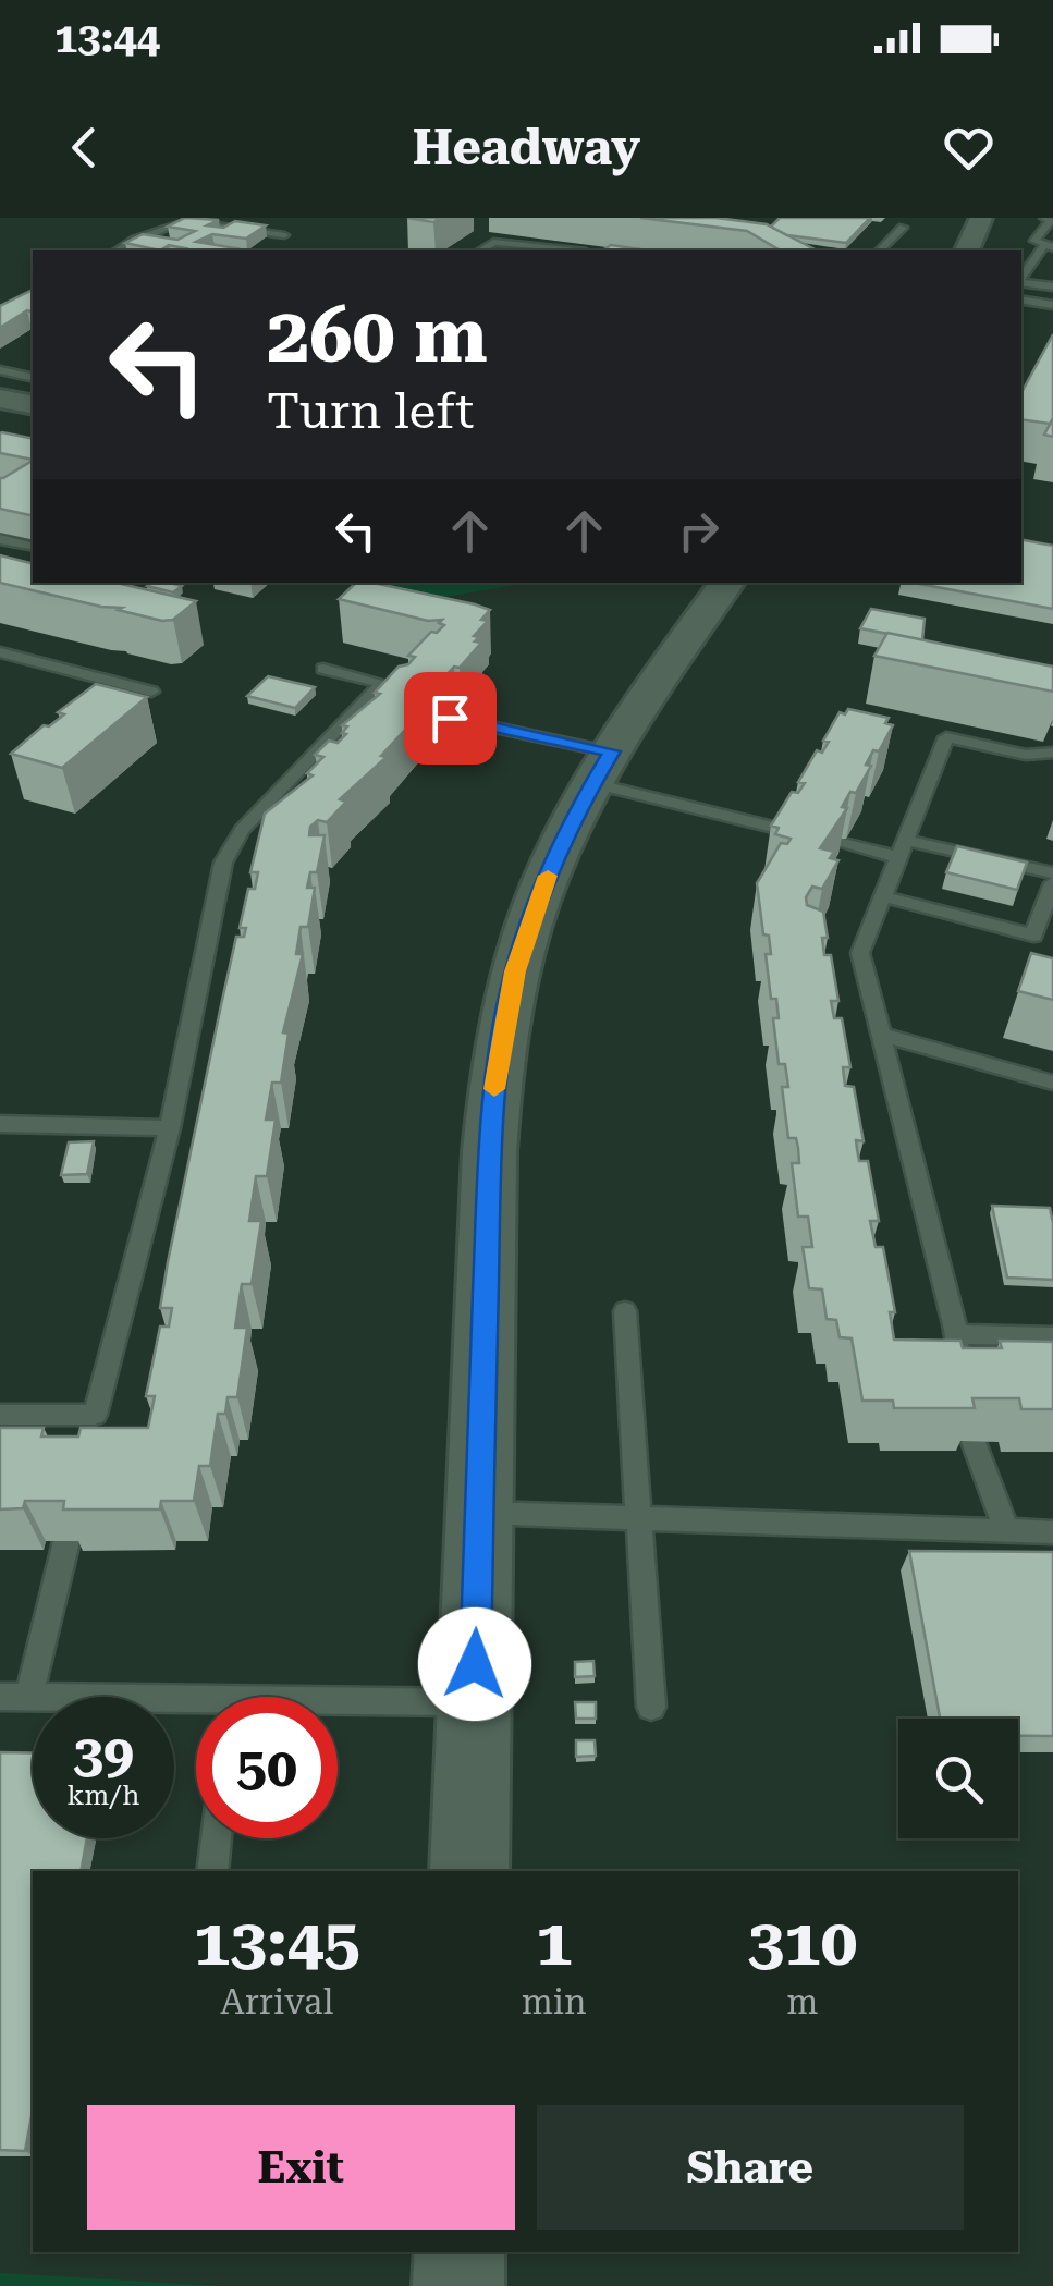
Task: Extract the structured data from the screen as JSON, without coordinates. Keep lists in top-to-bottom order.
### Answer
{
  "page": {
    "status": "13:44",
    "header": "Headway",
    "turn": ["260 m", "Turn left"],
    "speed": "39 km/h",
    "limit": "50",
    "eta": [
      "13:45",
      "Arrival",
      "1",
      "min",
      "310",
      "m"
    ],
    "buttons": ["Exit", "Share"]
  }
}
